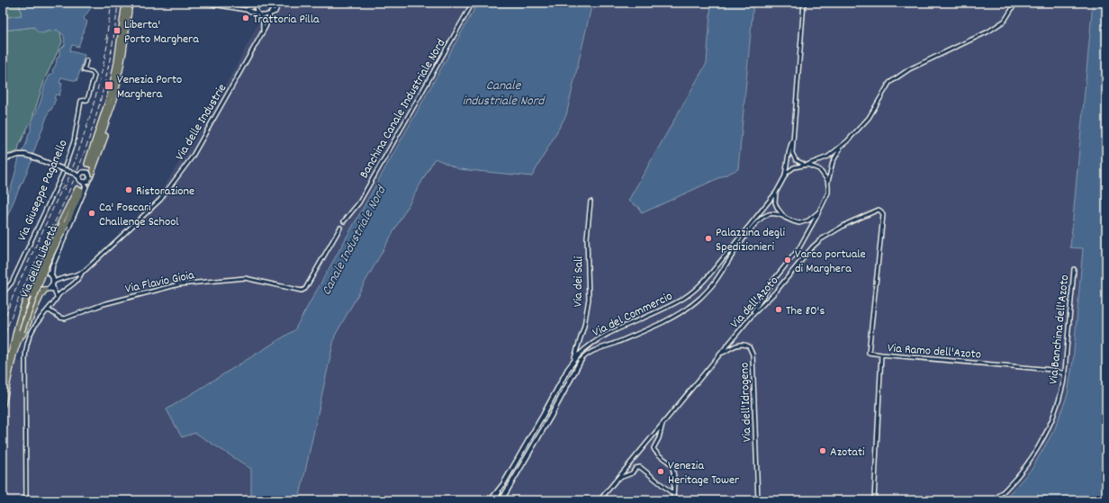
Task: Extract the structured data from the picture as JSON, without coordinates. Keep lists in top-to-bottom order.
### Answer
{
  "streets": {
    "highway": ["Via della Libertà"],
    "street": [
      "Banchina Canale Industriale Nord",
      "Via delle Industrie",
      "Via Giuseppe Paganello",
      "Via Flavio Gioia",
      "Via dei Sali",
      "Via dell'Azoto",
      "Via del Commercio",
      "Via Banchina dell'Azoto",
      "Via Ramo dell'Azoto",
      "Via dell'Idrogeno"
    ]
  },
  "crossings": [
    ["Via delle Industrie", "Via della Libertà"],
    ["Via delle Industrie", "Via Flavio Gioia"],
    ["Via dei Sali", "Via del Commercio"],
    ["Via dell'Azoto", "Via Ramo dell'Azoto"],
    ["Via dell'Azoto", "Via dell'Idrogeno"],
    ["Via Banchina dell'Azoto", "Via Ramo dell'Azoto"]
  ],
  "water": ["Canale industriale Nord", "Canale Industriale Nord"],
  "places": {
    "other": [
      "Trattoria Pilla",
      "Ristorazione",
      "Ca' Foscari Challenge School",
      "Palazzina degli Spedizionieri",
      "Varco portuale di Marghera",
      "The 80's",
      "Azotati",
      "Venezia Heritage Tower"
    ],
    "transit": ["Liberta' Porto Marghera", "Venezia Porto Marghera"]
  }
}
